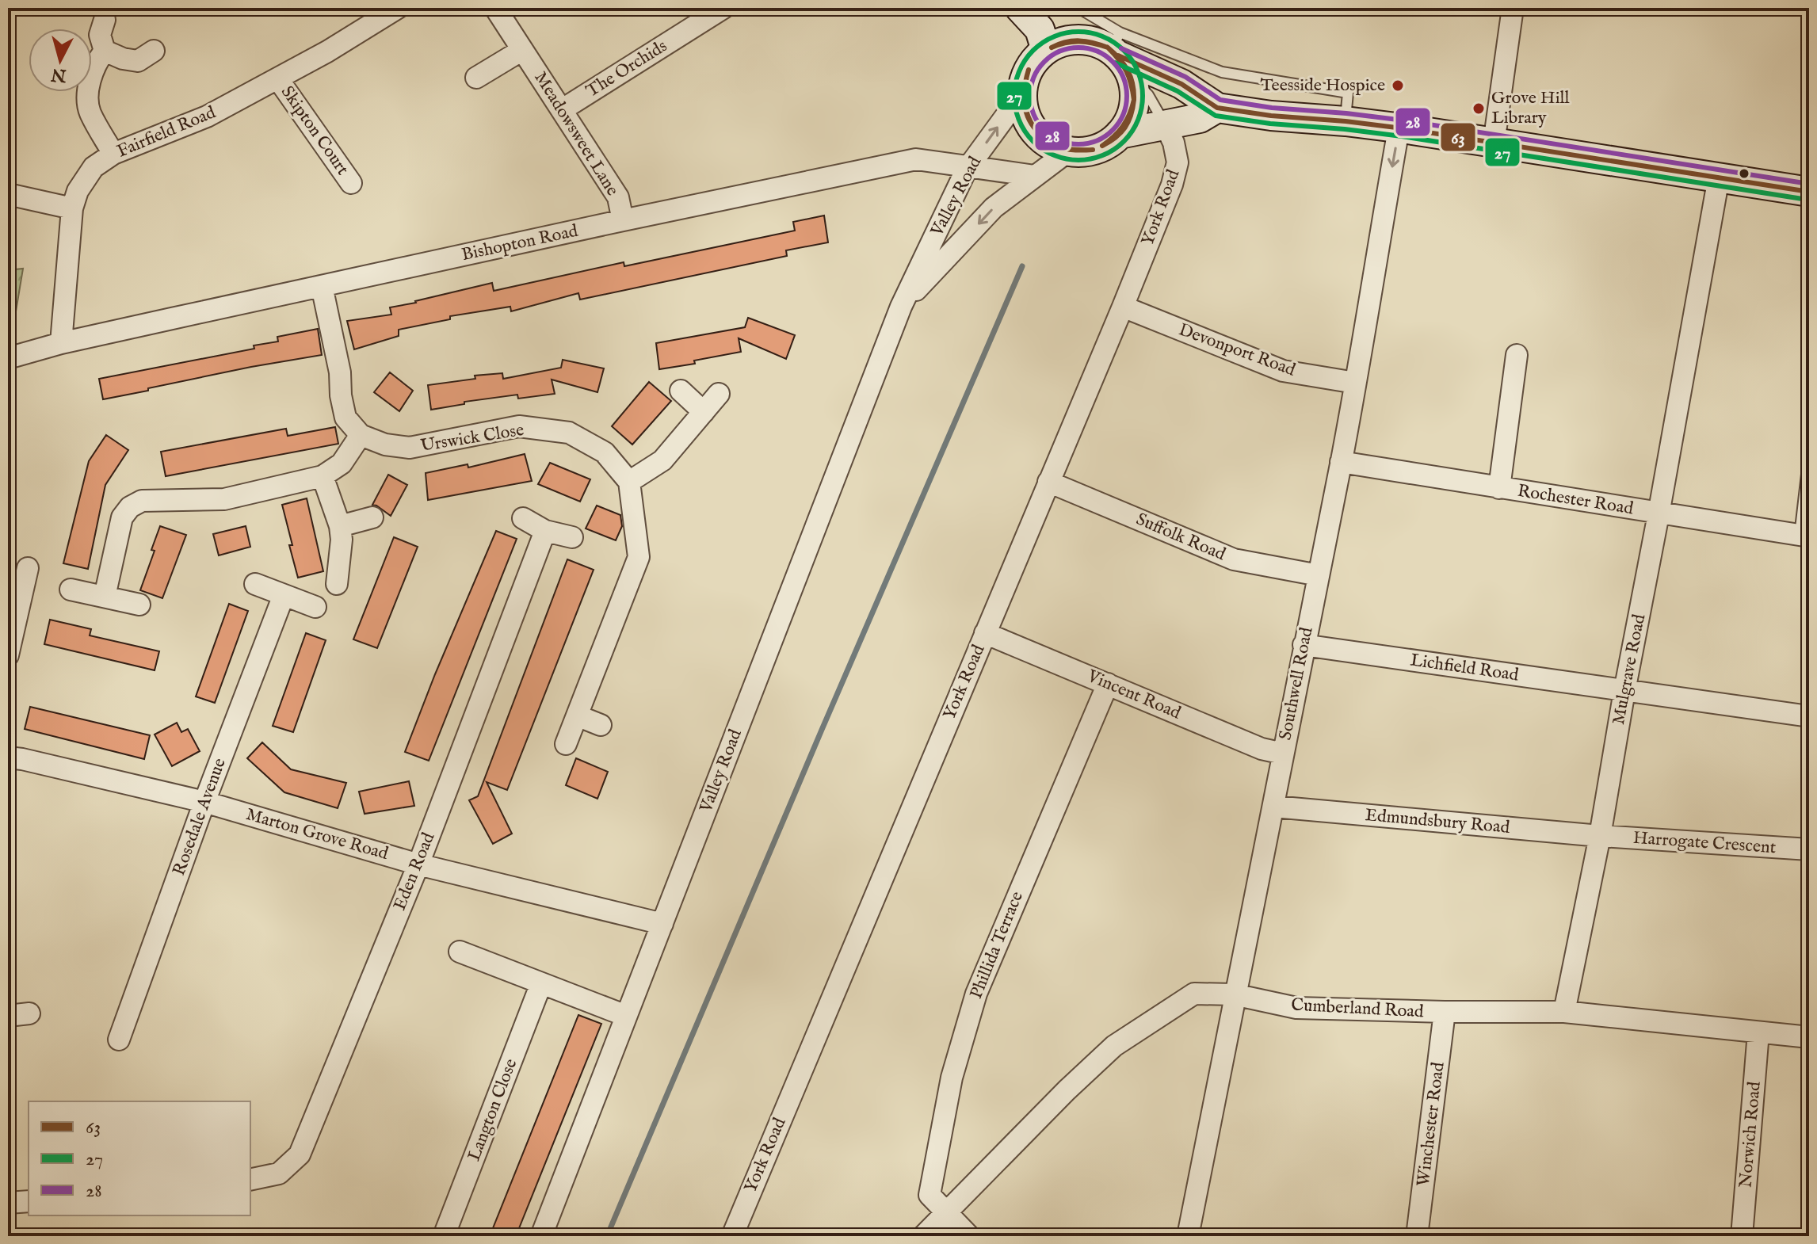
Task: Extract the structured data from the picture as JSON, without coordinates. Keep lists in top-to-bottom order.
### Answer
{
  "streets": {
    "street": [
      "The Orchids",
      "Skipton Court",
      "Fairfield Road",
      "Meadowsweet Lane",
      "Valley Road",
      "York Road",
      "Bishopton Road",
      "Devonport Road",
      "Urswick Close",
      "Rochester Road",
      "Suffolk Road",
      "Lichfield Road",
      "Mulgrave Road",
      "Southwell Road",
      "Vincent Road",
      "Rosedale Avenue",
      "Edmundsbury Road",
      "Marton Grove Road",
      "Harrogate Crescent",
      "Eden Road",
      "Phillida Terrace",
      "Cumberland Road",
      "Langton Close",
      "Winchester Road",
      "Norwich Road"
    ]
  },
  "crossings": [
    ["The Orchids", "Meadowsweet Lane"],
    ["Skipton Court", "Fairfield Road"],
    ["Fairfield Road", "Bishopton Road"],
    ["Meadowsweet Lane", "Bishopton Road"],
    ["Valley Road", "Bishopton Road"],
    ["Valley Road", "Marton Grove Road"],
    ["York Road", "Devonport Road"],
    ["York Road", "Suffolk Road"],
    ["York Road", "Vincent Road"],
    ["Devonport Road", "Southwell Road"],
    ["Rochester Road", "Mulgrave Road"],
    ["Rochester Road", "Southwell Road"],
    ["Suffolk Road", "Southwell Road"],
    ["Lichfield Road", "Mulgrave Road"],
    ["Lichfield Road", "Southwell Road"],
    ["Mulgrave Road", "Edmundsbury Road"],
    ["Mulgrave Road", "Harrogate Crescent"],
    ["Mulgrave Road", "Cumberland Road"],
    ["Southwell Road", "Vincent Road"],
    ["Southwell Road", "Edmundsbury Road"],
    ["Southwell Road", "Cumberland Road"],
    ["Vincent Road", "Phillida Terrace"],
    ["Rosedale Avenue", "Marton Grove Road"],
    ["Edmundsbury Road", "Harrogate Crescent"],
    ["Marton Grove Road", "Eden Road"],
    ["Phillida Terrace", "Cumberland Road"],
    ["Cumberland Road", "Winchester Road"],
    ["Cumberland Road", "Norwich Road"]
  ],
  "places": ["Teesside Hospice", "Grove Hill Library"],
  "lines": ["transit line 27", "transit line 63", "transit line 28"],
  "legend": ["63", "27", "28"],
  "north": "bottom"
}
